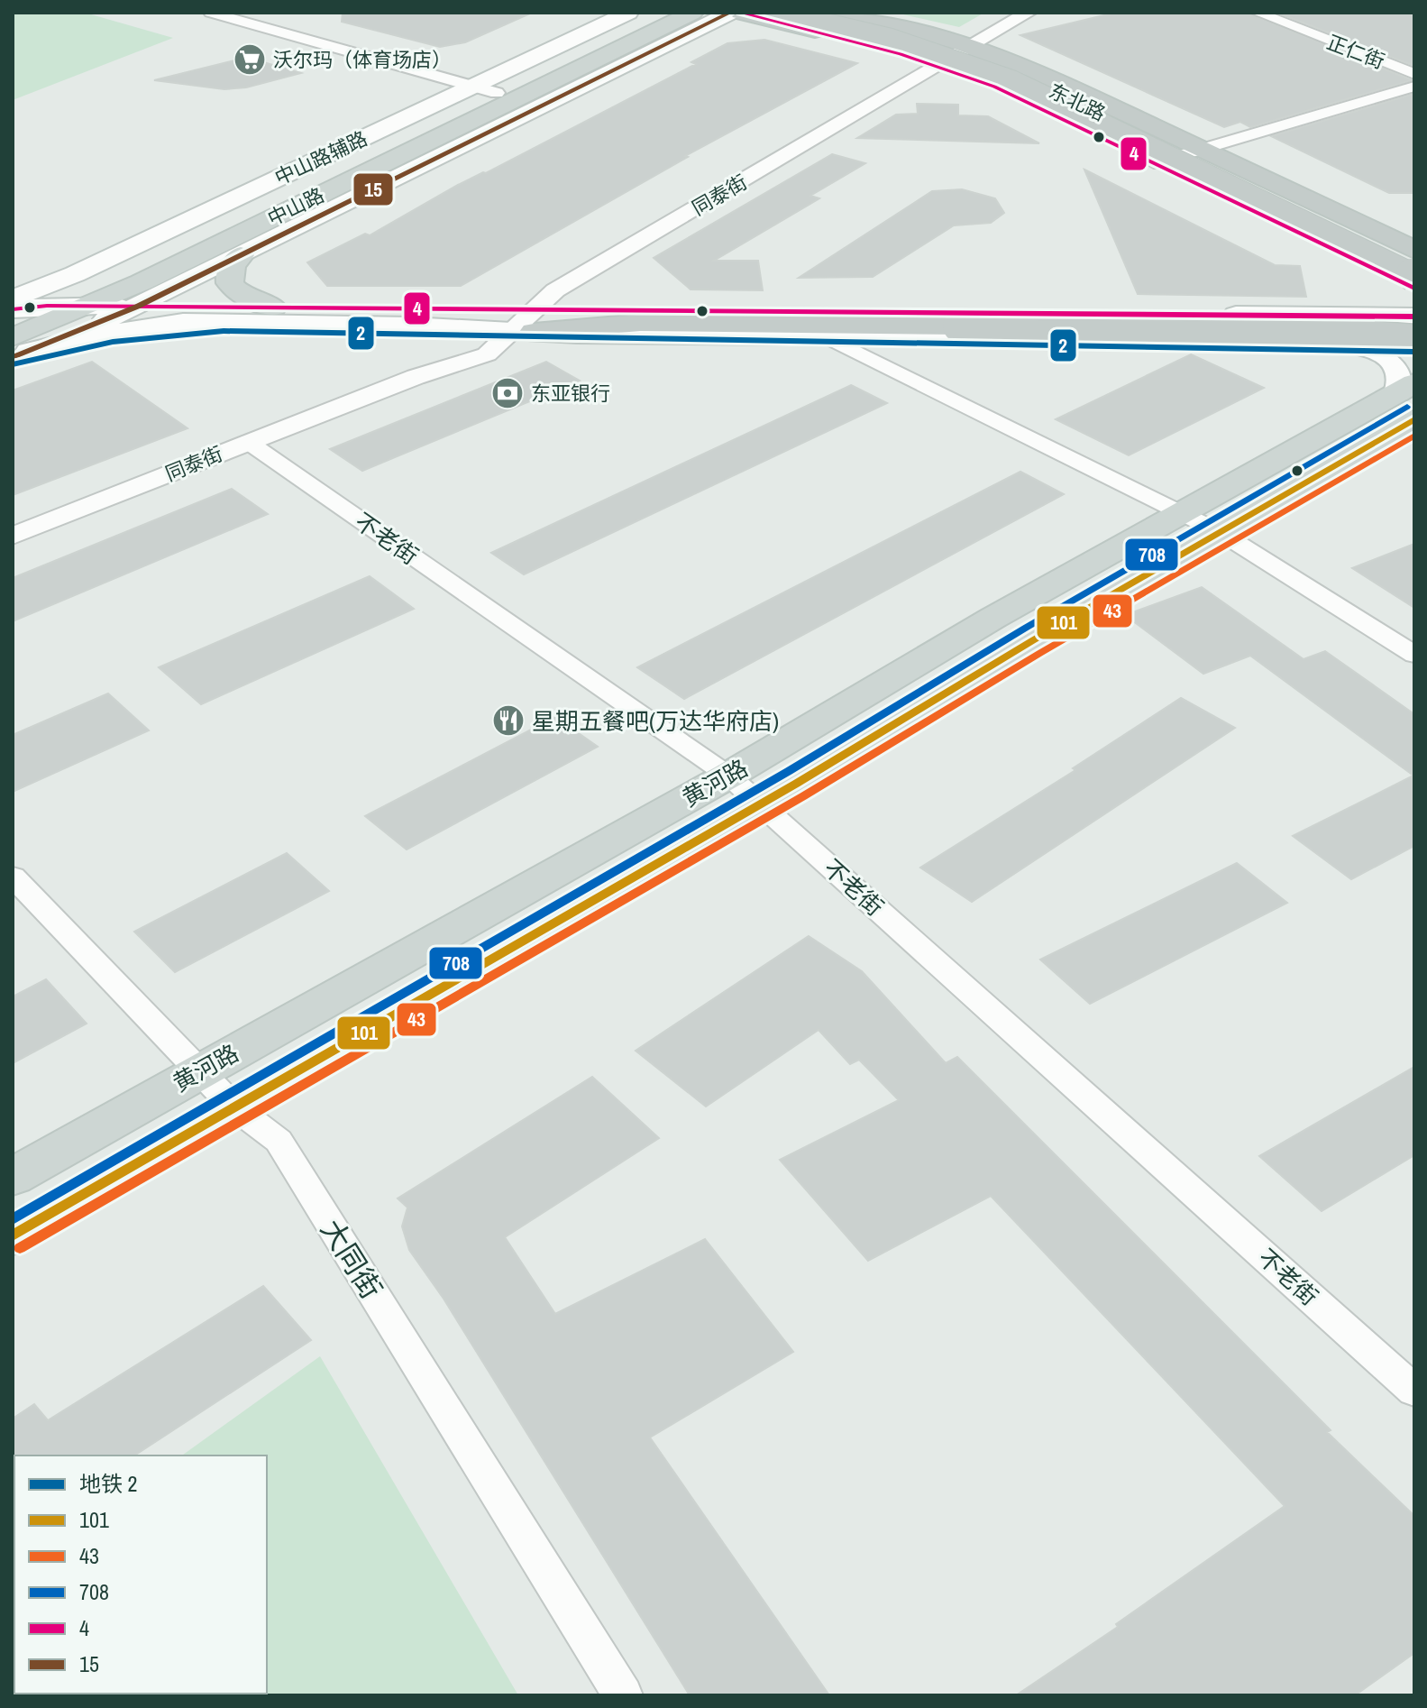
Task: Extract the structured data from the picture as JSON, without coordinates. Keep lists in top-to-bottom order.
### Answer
{
  "streets": {
    "highway": ["东北路"],
    "main road": ["中山路辅路", "中山路", "黄河路"],
    "street": [
      "正仁街",
      "同泰街",
      "不老街",
      "大同街"
    ]
  },
  "crossings": [
    ["东北路", "同泰街"],
    ["同泰街", "不老街"],
    ["不老街", "黄河路"],
    ["黄河路", "大同街"]
  ],
  "places": {
    "supermarket": ["沃尔玛（体育场店）"],
    "bank": ["东亚银行"],
    "restaurant": ["星期五餐吧(万达华府店)"]
  },
  "lines": [
    "transit line 4",
    "transit line 15",
    "metro line 2",
    "transit line 708",
    "transit line 101",
    "transit line 43"
  ],
  "legend": [
    "地铁 2",
    "101",
    "43",
    "708",
    "4",
    "15"
  ]
}
